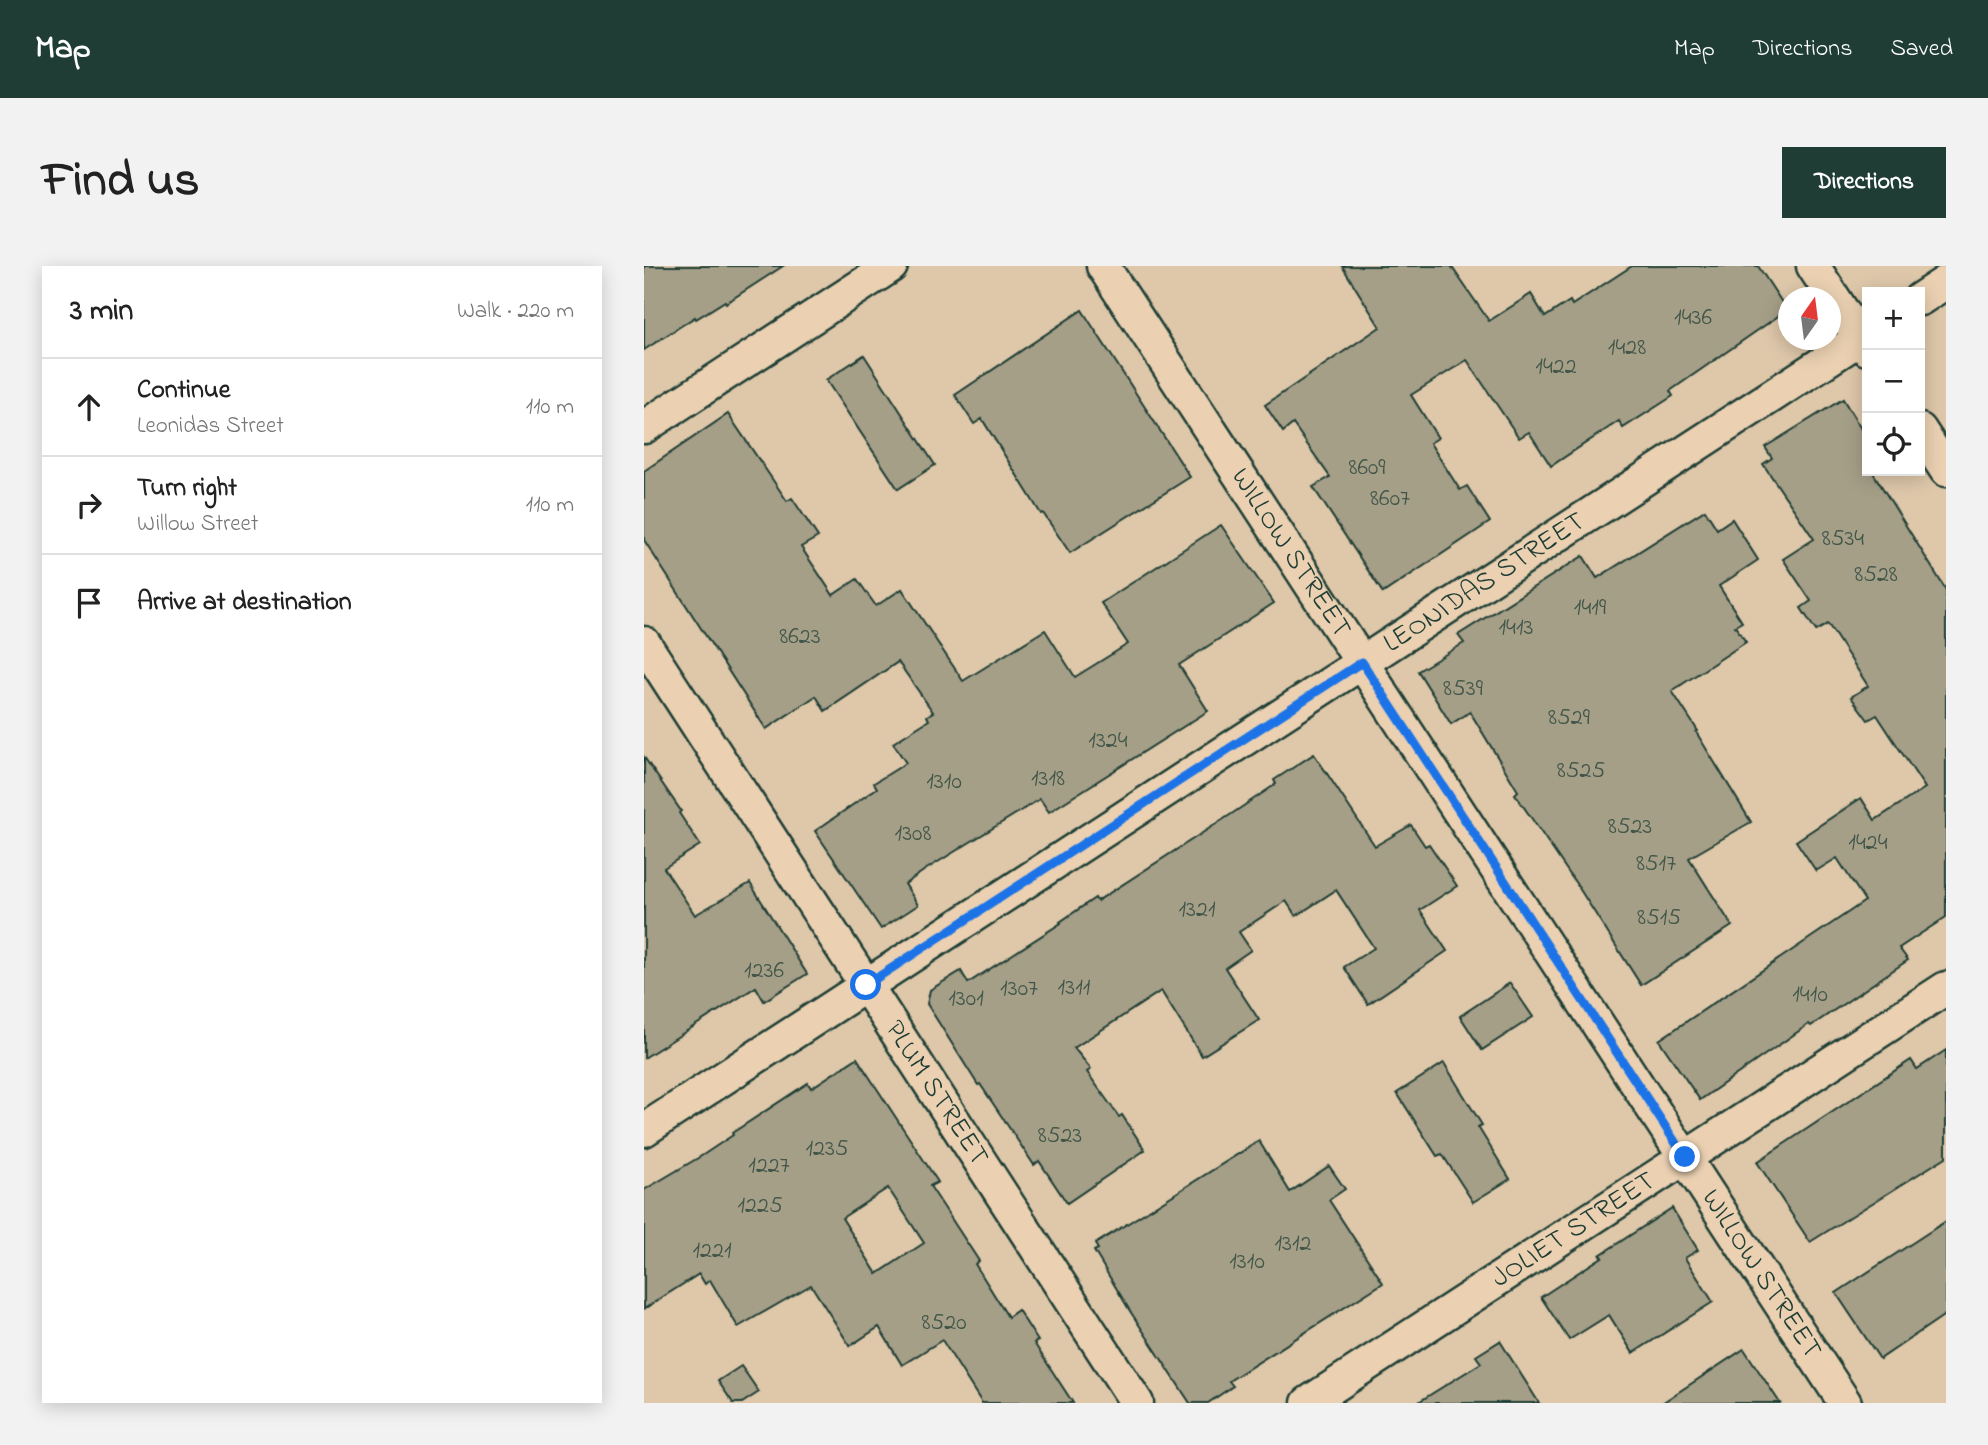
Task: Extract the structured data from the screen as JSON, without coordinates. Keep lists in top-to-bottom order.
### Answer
{
  "streets": {
    "street": [
      "WILLOW STREET",
      "LEONIDAS STREET",
      "PLUM STREET",
      "JOLIET STREET"
    ]
  },
  "crossings": [
    ["WILLOW STREET", "LEONIDAS STREET"],
    ["WILLOW STREET", "JOLIET STREET"],
    ["LEONIDAS STREET", "PLUM STREET"]
  ],
  "house_numbers": [
    "1436",
    "1428",
    "1422",
    "8609",
    "8607",
    "8534",
    "8528",
    "1419",
    "1413",
    "8623",
    "8539",
    "8529",
    "1324",
    "8525",
    "1318",
    "1310",
    "8523",
    "1308",
    "1424",
    "8517",
    "1321",
    "8515",
    "1236",
    "1311",
    "1307",
    "1410",
    "1301",
    "8523",
    "1235",
    "1227",
    "1225",
    "1312",
    "1221",
    "1310",
    "8520"
  ],
  "north": "top",
  "page": {
    "header": "Map",
    "nav": ["Map", "Directions", "Saved"],
    "title": "Find us",
    "buttons": "Directions",
    "heading": ["3 min", "Walk · 220 m"],
    "map_buttons": ["+", "−"],
    "list": [
      ["Continue", "Leonidas Street", "110 m"],
      ["Turn right", "Willow Street", "110 m"],
      "Arrive at destination"
    ]
  }
}
